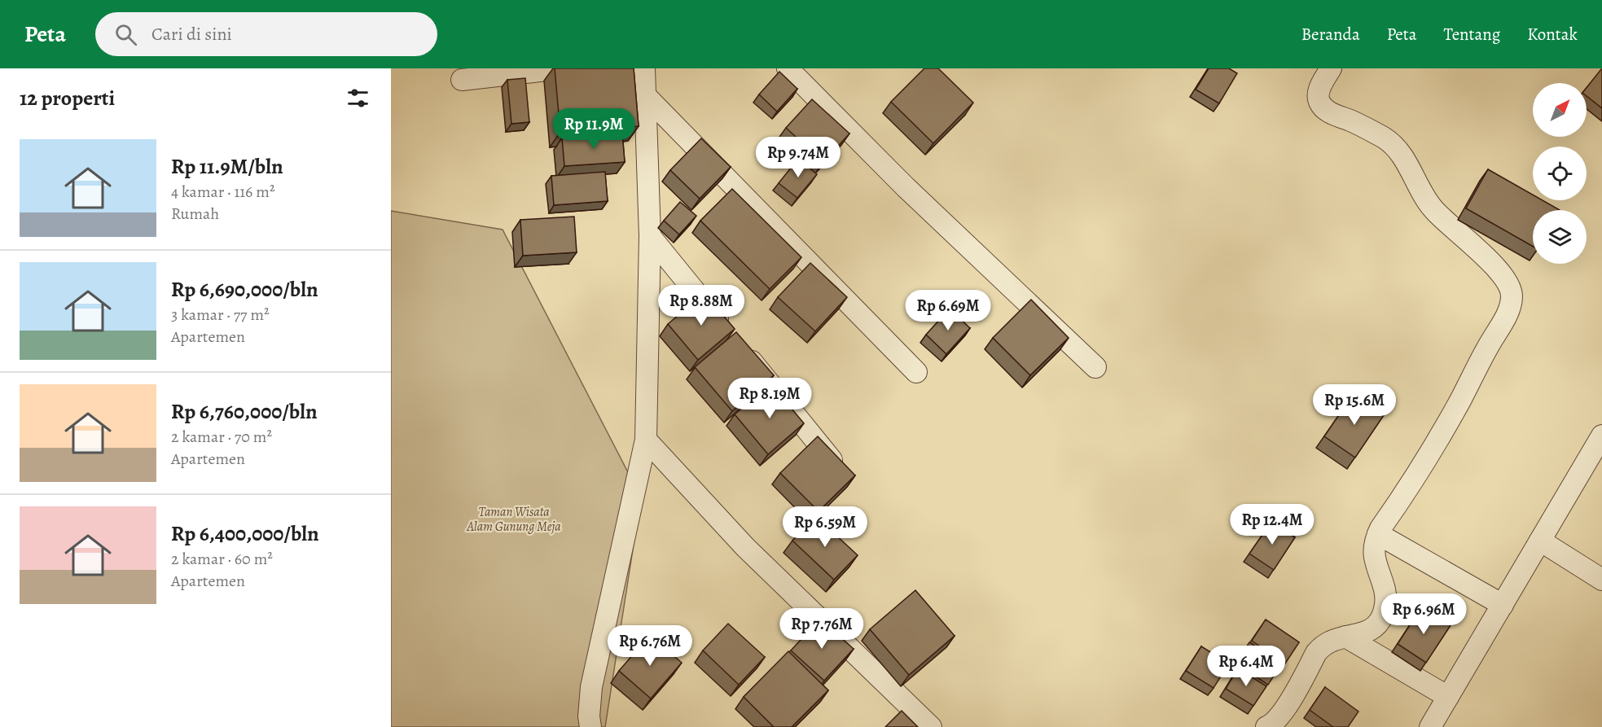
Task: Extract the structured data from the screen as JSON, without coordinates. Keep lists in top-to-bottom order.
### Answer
{
  "parks": ["Taman Wisata Alam Gunung Meja"],
  "north": "top right",
  "page": {
    "header": "Peta",
    "search": "Cari di sini",
    "nav": [
      "Beranda",
      "Peta",
      "Tentang",
      "Kontak"
    ],
    "heading": "12 properti",
    "price": [
      "Rp 11.9M",
      "Rp 9.74M",
      "Rp 8.88M",
      "Rp 6.69M",
      "Rp 8.19M",
      "Rp 15.6M",
      "Rp 12.4M",
      "Rp 6.59M",
      "Rp 6.96M",
      "Rp 7.76M",
      "Rp 6.76M",
      "Rp 6.4M"
    ],
    "list": [
      {
        "name": "Rp 11.9M/bln",
        "note": "4 kamar · 116 m² · Rumah"
      },
      {
        "name": "Rp 6,690,000/bln",
        "note": "3 kamar · 77 m² · Apartemen"
      },
      {
        "name": "Rp 6,760,000/bln",
        "note": "2 kamar · 70 m² · Apartemen"
      },
      {
        "name": "Rp 6,400,000/bln",
        "note": "2 kamar · 60 m² · Apartemen"
      }
    ]
  }
}
